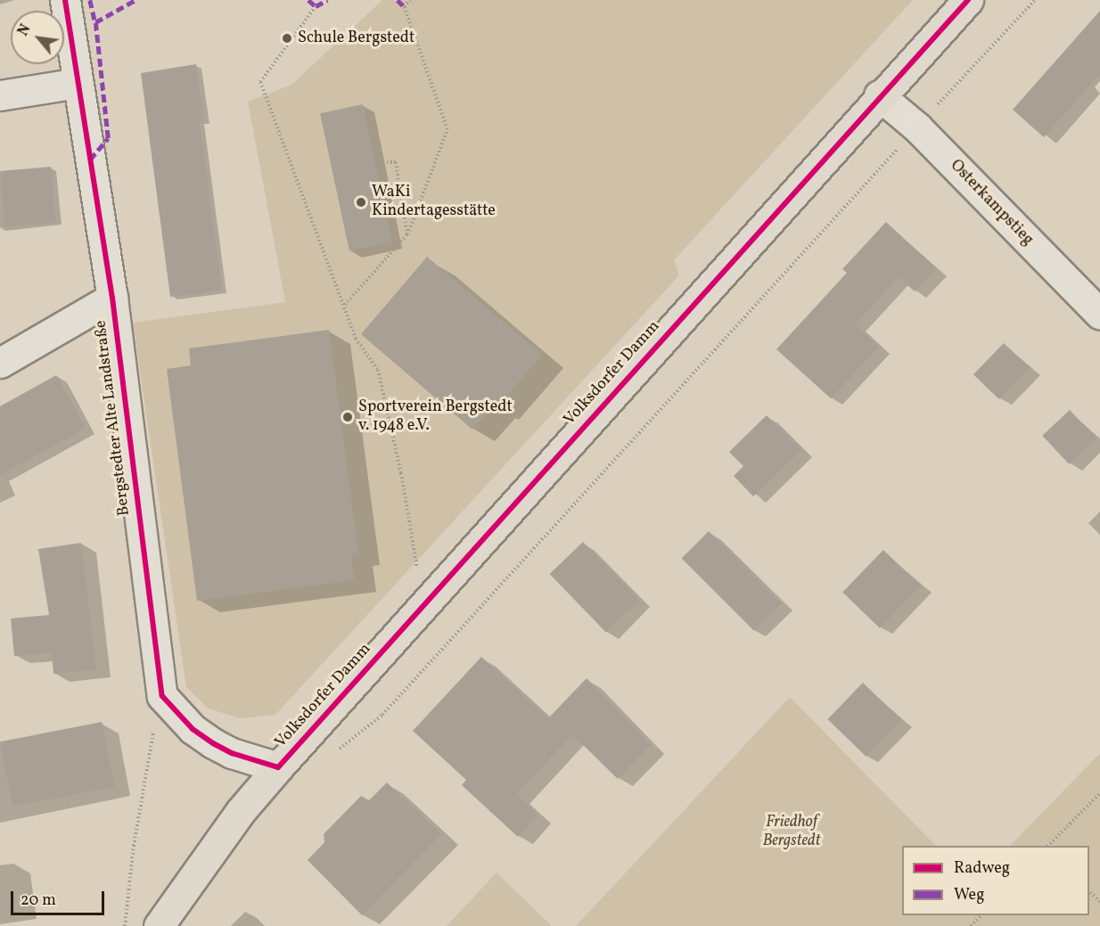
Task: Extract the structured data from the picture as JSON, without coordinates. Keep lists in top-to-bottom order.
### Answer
{
  "streets": {
    "main road": ["Volksdorfer Damm"],
    "street": ["Osterkampstieg", "Bergstedter Alte Landstraße"]
  },
  "crossings": [
    ["Osterkampstieg", "Volksdorfer Damm"]
  ],
  "parks": ["Friedhof Bergstedt"],
  "places": ["Schule Bergstedt", "WaKi Kindertagesstätte", "Sportverein Bergstedt v. 1948 e.V."],
  "legend": ["Radweg", "Weg"],
  "scale_bar": "20 m",
  "north": "top left"
}
